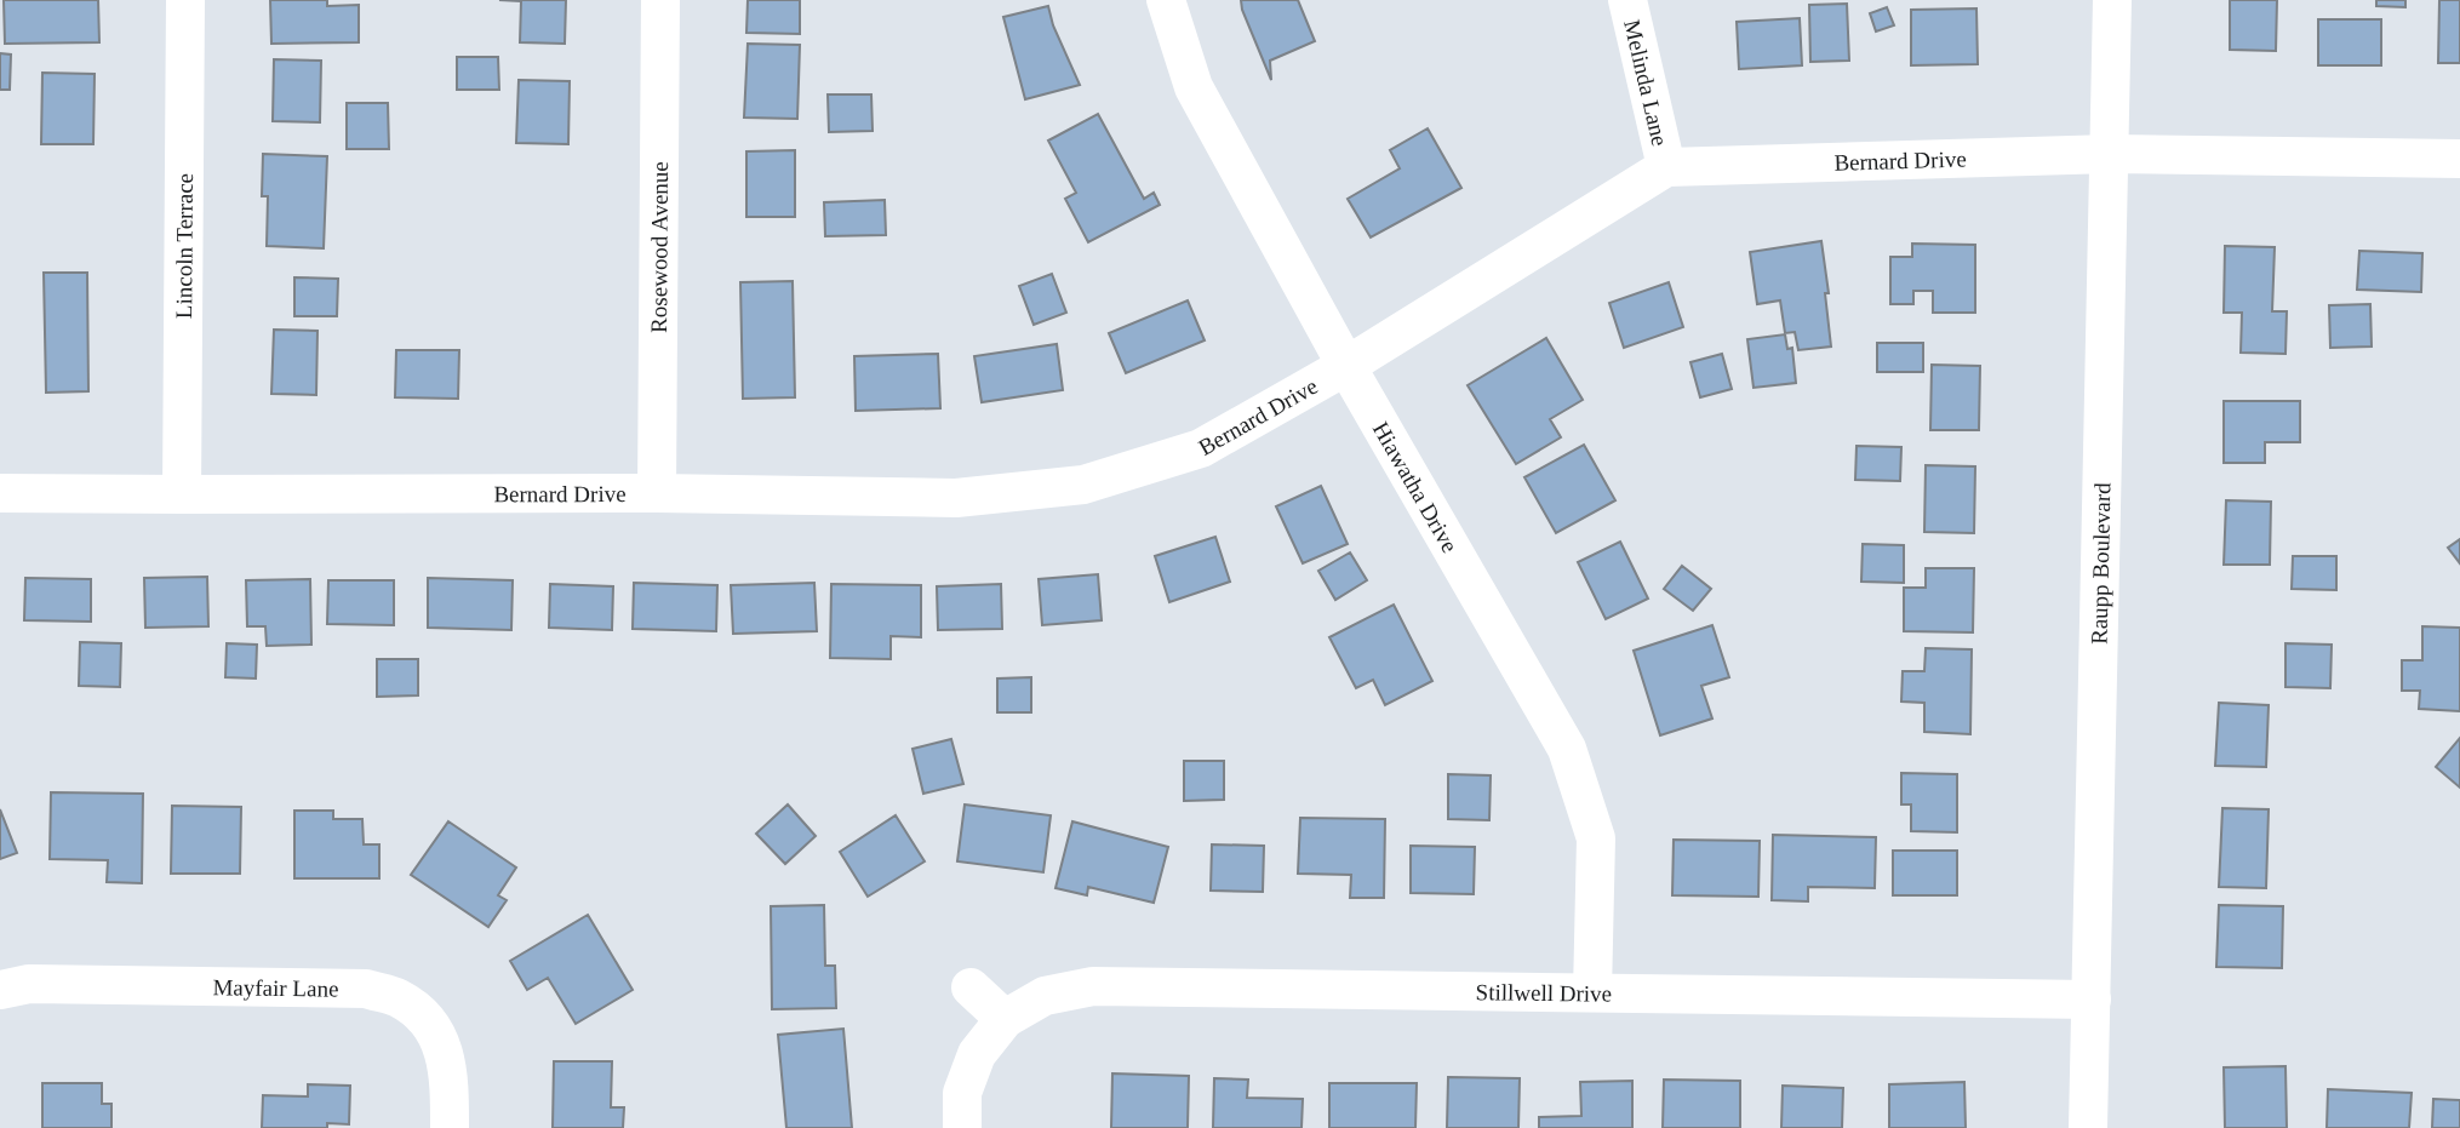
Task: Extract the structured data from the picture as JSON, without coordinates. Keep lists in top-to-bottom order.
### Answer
{
  "streets": {
    "street": [
      "Melinda Lane",
      "Bernard Drive",
      "Rosewood Avenue",
      "Lincoln Terrace",
      "Hiawatha Drive",
      "Raupp Boulevard",
      "Mayfair Lane",
      "Stillwell Drive"
    ]
  },
  "crossings": [
    ["Melinda Lane", "Bernard Drive"],
    ["Bernard Drive", "Rosewood Avenue"],
    ["Bernard Drive", "Lincoln Terrace"],
    ["Bernard Drive", "Hiawatha Drive"],
    ["Bernard Drive", "Raupp Boulevard"],
    ["Hiawatha Drive", "Stillwell Drive"],
    ["Raupp Boulevard", "Stillwell Drive"]
  ]
}
